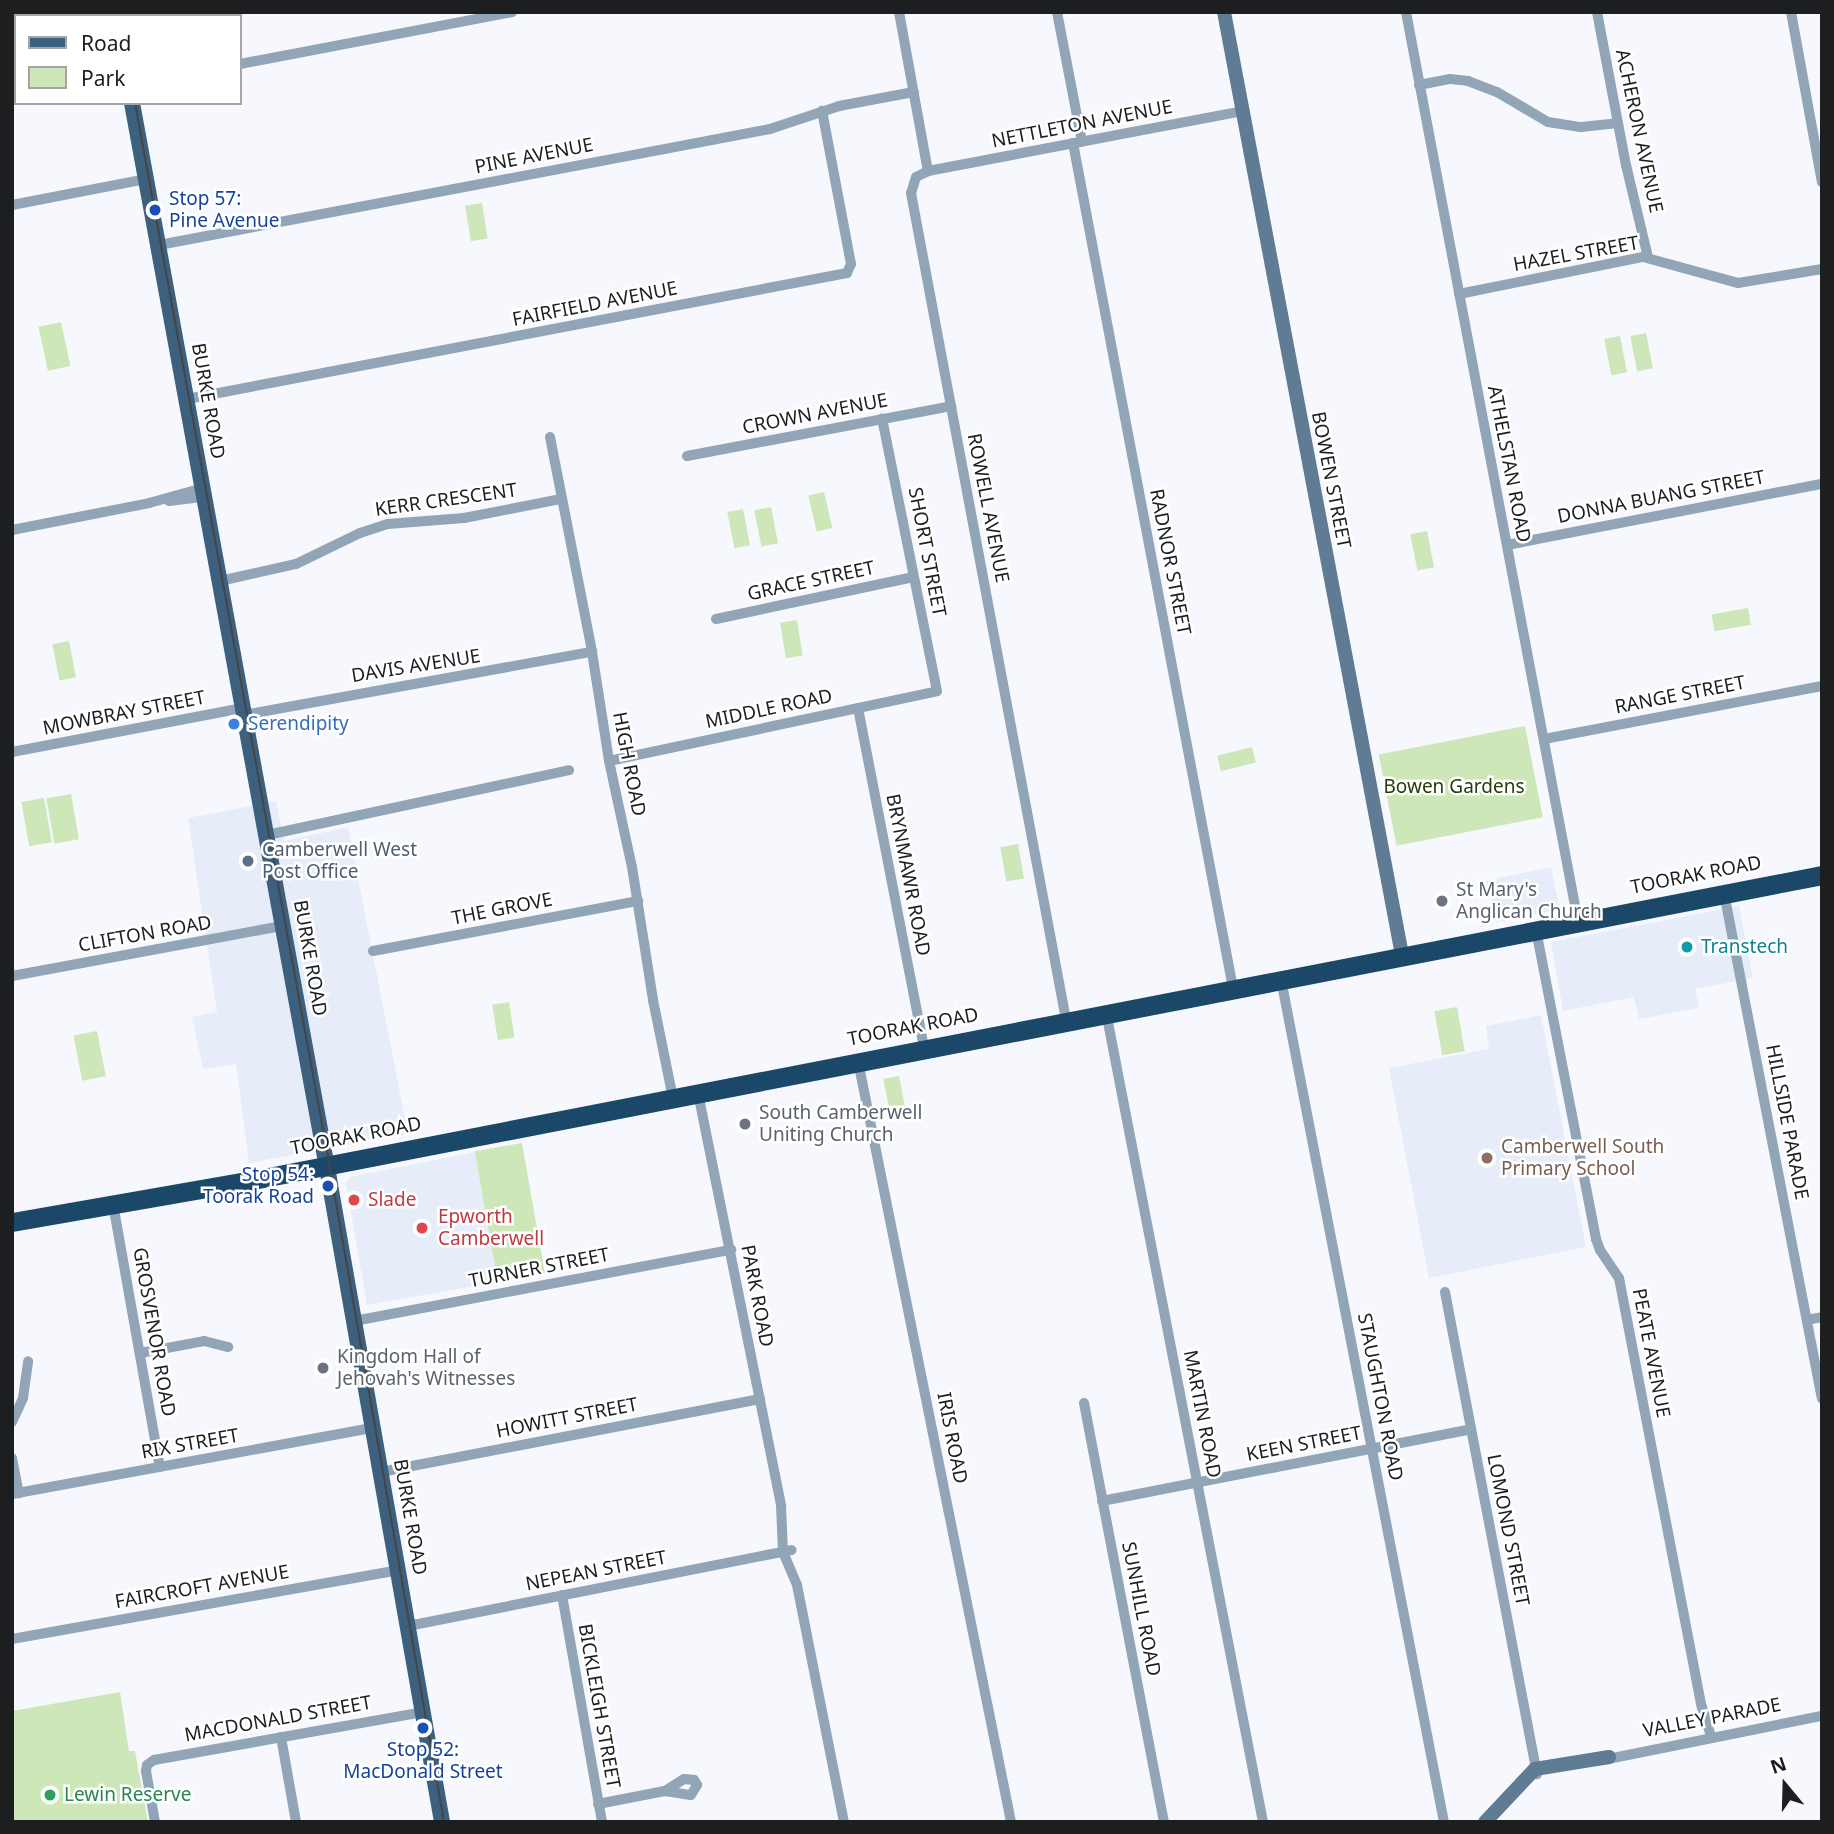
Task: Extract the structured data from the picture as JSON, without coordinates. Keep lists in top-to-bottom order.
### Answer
{
  "streets": {
    "highway": ["TOORAK ROAD"],
    "main road": ["BURKE ROAD"],
    "street": [
      "NETTLETON AVENUE",
      "ACHERON AVENUE",
      "PINE AVENUE",
      "HAZEL STREET",
      "FAIRFIELD AVENUE",
      "CROWN AVENUE",
      "ATHELSTAN ROAD",
      "BOWEN STREET",
      "DONNA BUANG STREET",
      "KERR CRESCENT",
      "ROWELL AVENUE",
      "SHORT STREET",
      "RADNOR STREET",
      "GRACE STREET",
      "DAVIS AVENUE",
      "RANGE STREET",
      "MIDDLE ROAD",
      "MOWBRAY STREET",
      "HIGH ROAD",
      "BRYNMAWR ROAD",
      "THE GROVE",
      "CLIFTON ROAD",
      "HILLSIDE PARADE",
      "TURNER STREET",
      "PARK ROAD",
      "GROSVENOR ROAD",
      "PEATE AVENUE",
      "STAUGHTON ROAD",
      "MARTIN ROAD",
      "HOWITT STREET",
      "IRIS ROAD",
      "RIX STREET",
      "KEEN STREET",
      "LOMOND STREET",
      "NEPEAN STREET",
      "FAIRCROFT AVENUE",
      "SUNHILL ROAD",
      "BICKLEIGH STREET",
      "VALLEY PARADE",
      "MACDONALD STREET"
    ]
  },
  "crossings": [
    ["NETTLETON AVENUE", "BOWEN STREET"],
    ["NETTLETON AVENUE", "ROWELL AVENUE"],
    ["NETTLETON AVENUE", "RADNOR STREET"],
    ["ACHERON AVENUE", "HAZEL STREET"],
    ["PINE AVENUE", "FAIRFIELD AVENUE"],
    ["PINE AVENUE", "BURKE ROAD"],
    ["HAZEL STREET", "ATHELSTAN ROAD"],
    ["FAIRFIELD AVENUE", "BURKE ROAD"],
    ["BURKE ROAD", "KERR CRESCENT"],
    ["BURKE ROAD", "DAVIS AVENUE"],
    ["BURKE ROAD", "MOWBRAY STREET"],
    ["BURKE ROAD", "TOORAK ROAD"],
    ["BURKE ROAD", "CLIFTON ROAD"],
    ["BURKE ROAD", "TURNER STREET"],
    ["BURKE ROAD", "HOWITT STREET"],
    ["BURKE ROAD", "RIX STREET"],
    ["BURKE ROAD", "NEPEAN STREET"],
    ["BURKE ROAD", "FAIRCROFT AVENUE"],
    ["BURKE ROAD", "MACDONALD STREET"],
    ["CROWN AVENUE", "ROWELL AVENUE"],
    ["CROWN AVENUE", "SHORT STREET"],
    ["ATHELSTAN ROAD", "DONNA BUANG STREET"],
    ["ATHELSTAN ROAD", "RANGE STREET"],
    ["ATHELSTAN ROAD", "TOORAK ROAD"],
    ["BOWEN STREET", "TOORAK ROAD"],
    ["KERR CRESCENT", "HIGH ROAD"],
    ["ROWELL AVENUE", "TOORAK ROAD"],
    ["SHORT STREET", "GRACE STREET"],
    ["SHORT STREET", "MIDDLE ROAD"],
    ["RADNOR STREET", "TOORAK ROAD"],
    ["DAVIS AVENUE", "MOWBRAY STREET"],
    ["DAVIS AVENUE", "HIGH ROAD"],
    ["MIDDLE ROAD", "HIGH ROAD"],
    ["MIDDLE ROAD", "BRYNMAWR ROAD"],
    ["HIGH ROAD", "TOORAK ROAD"],
    ["HIGH ROAD", "THE GROVE"],
    ["BRYNMAWR ROAD", "TOORAK ROAD"],
    ["TOORAK ROAD", "HILLSIDE PARADE"],
    ["TOORAK ROAD", "PARK ROAD"],
    ["TOORAK ROAD", "GROSVENOR ROAD"],
    ["TOORAK ROAD", "PEATE AVENUE"],
    ["TOORAK ROAD", "STAUGHTON ROAD"],
    ["TOORAK ROAD", "MARTIN ROAD"],
    ["TOORAK ROAD", "IRIS ROAD"],
    ["TURNER STREET", "PARK ROAD"],
    ["PARK ROAD", "HOWITT STREET"],
    ["PARK ROAD", "NEPEAN STREET"],
    ["GROSVENOR ROAD", "RIX STREET"],
    ["PEATE AVENUE", "VALLEY PARADE"],
    ["STAUGHTON ROAD", "KEEN STREET"],
    ["MARTIN ROAD", "KEEN STREET"],
    ["KEEN STREET", "LOMOND STREET"],
    ["KEEN STREET", "SUNHILL ROAD"],
    ["LOMOND STREET", "VALLEY PARADE"],
    ["NEPEAN STREET", "BICKLEIGH STREET"]
  ],
  "parks": ["Bowen Gardens"],
  "places": [
    "Stop 57: Pine Avenue",
    "Serendipity",
    "Camberwell West Post Office",
    "St Mary's Anglican Church",
    "Transtech",
    "South Camberwell Uniting Church",
    "Camberwell South Primary School",
    "Stop 54: Toorak Road",
    "Slade",
    "Epworth Camberwell",
    "Kingdom Hall of Jehovah's Witnesses",
    "Stop 52: MacDonald Street",
    "Lewin Reserve"
  ],
  "legend": ["Road", "Park"],
  "north": "top"
}
